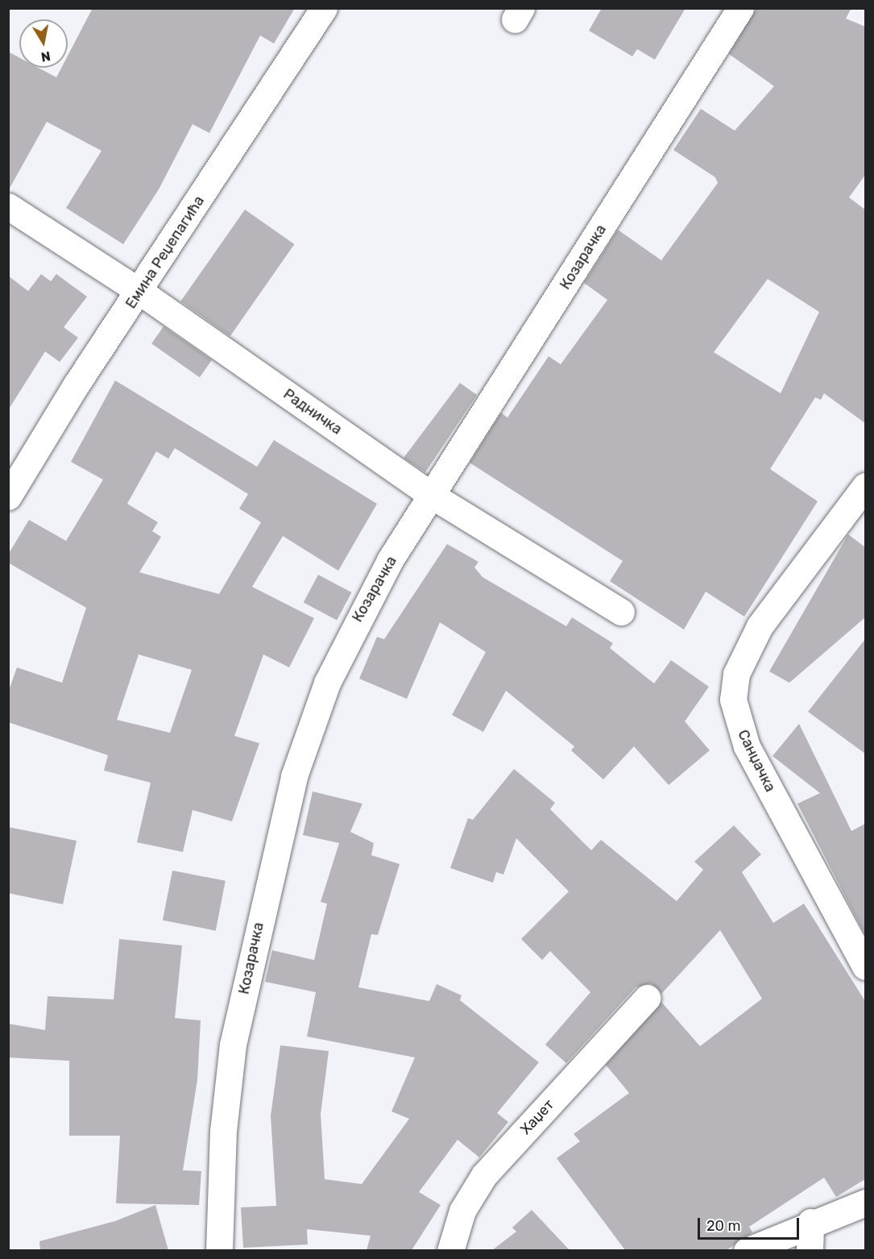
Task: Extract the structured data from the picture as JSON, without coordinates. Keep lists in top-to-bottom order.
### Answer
{
  "streets": {
    "street": [
      "Емина Реџепагића",
      "Козарачка",
      "Радничка",
      "Санџачка",
      "Хаџет"
    ]
  },
  "crossings": [
    ["Емина Реџепагића", "Радничка"],
    ["Козарачка", "Радничка"]
  ],
  "scale_bar": "20 m",
  "north": "bottom"
}
